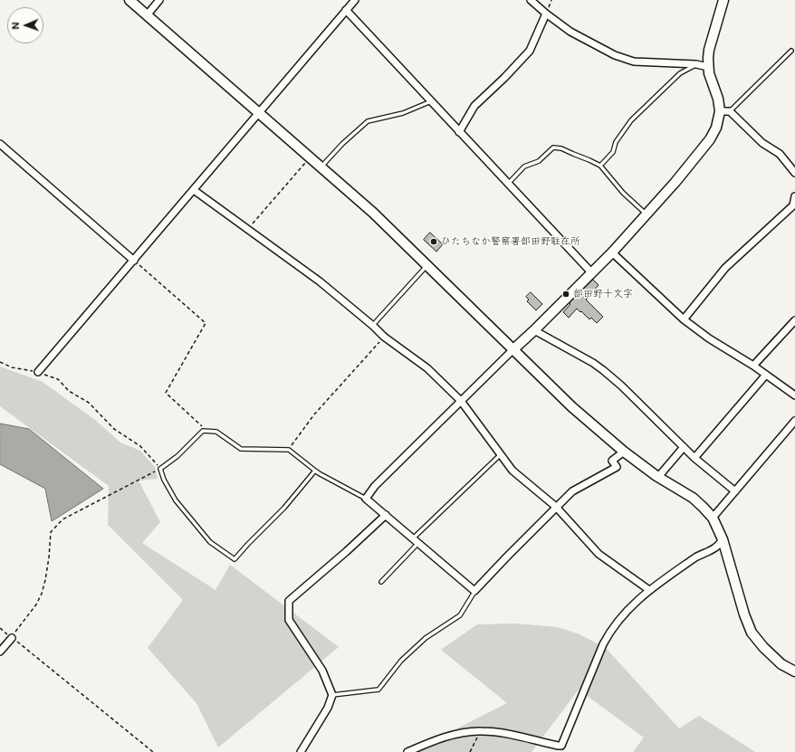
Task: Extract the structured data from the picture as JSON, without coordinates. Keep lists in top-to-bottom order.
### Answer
{
  "places": ["ひたちなか警察署部田野駐在所", "部田野十文字"],
  "north": "left"
}
